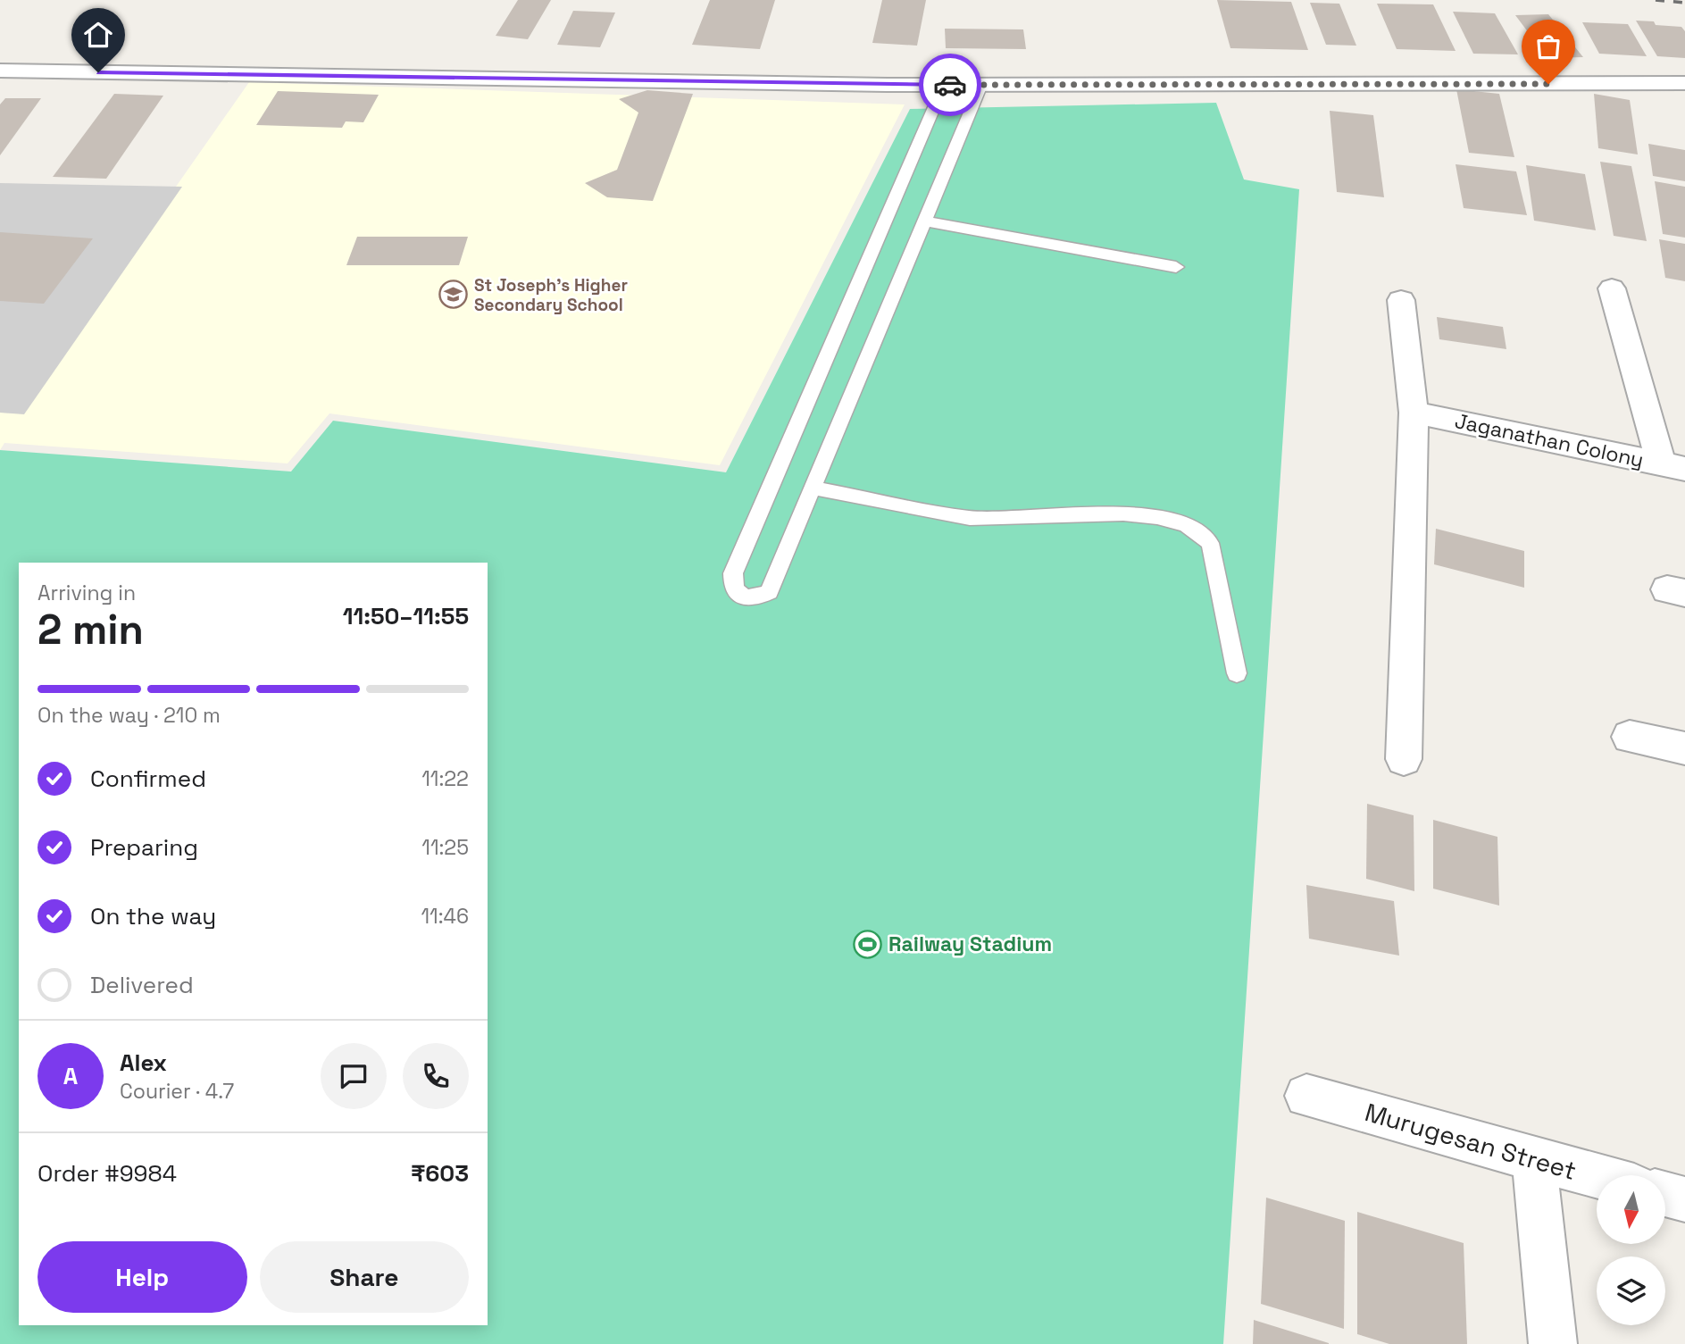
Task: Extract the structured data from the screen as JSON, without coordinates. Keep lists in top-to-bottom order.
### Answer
{
  "streets": {
    "street": ["Jaganathan Colony", "Murugesan Street"]
  },
  "places": {
    "school or university": ["St Joseph's Higher Secondary School"],
    "sports": ["Railway Stadium"]
  },
  "north": "bottom",
  "page": {
    "heading": ["2 min", "Arriving in", "11:50–11:55"],
    "panel": [
      "Alex",
      "Courier · 4.7",
      "Order #9984",
      "₹603"
    ],
    "bar": "On the way · 210 m",
    "list": [
      ["Confirmed", "11:22"],
      ["Preparing", "11:25"],
      ["On the way", "11:46"],
      "Delivered"
    ],
    "round": "A",
    "buttons": ["Help", "Share"]
  }
}
